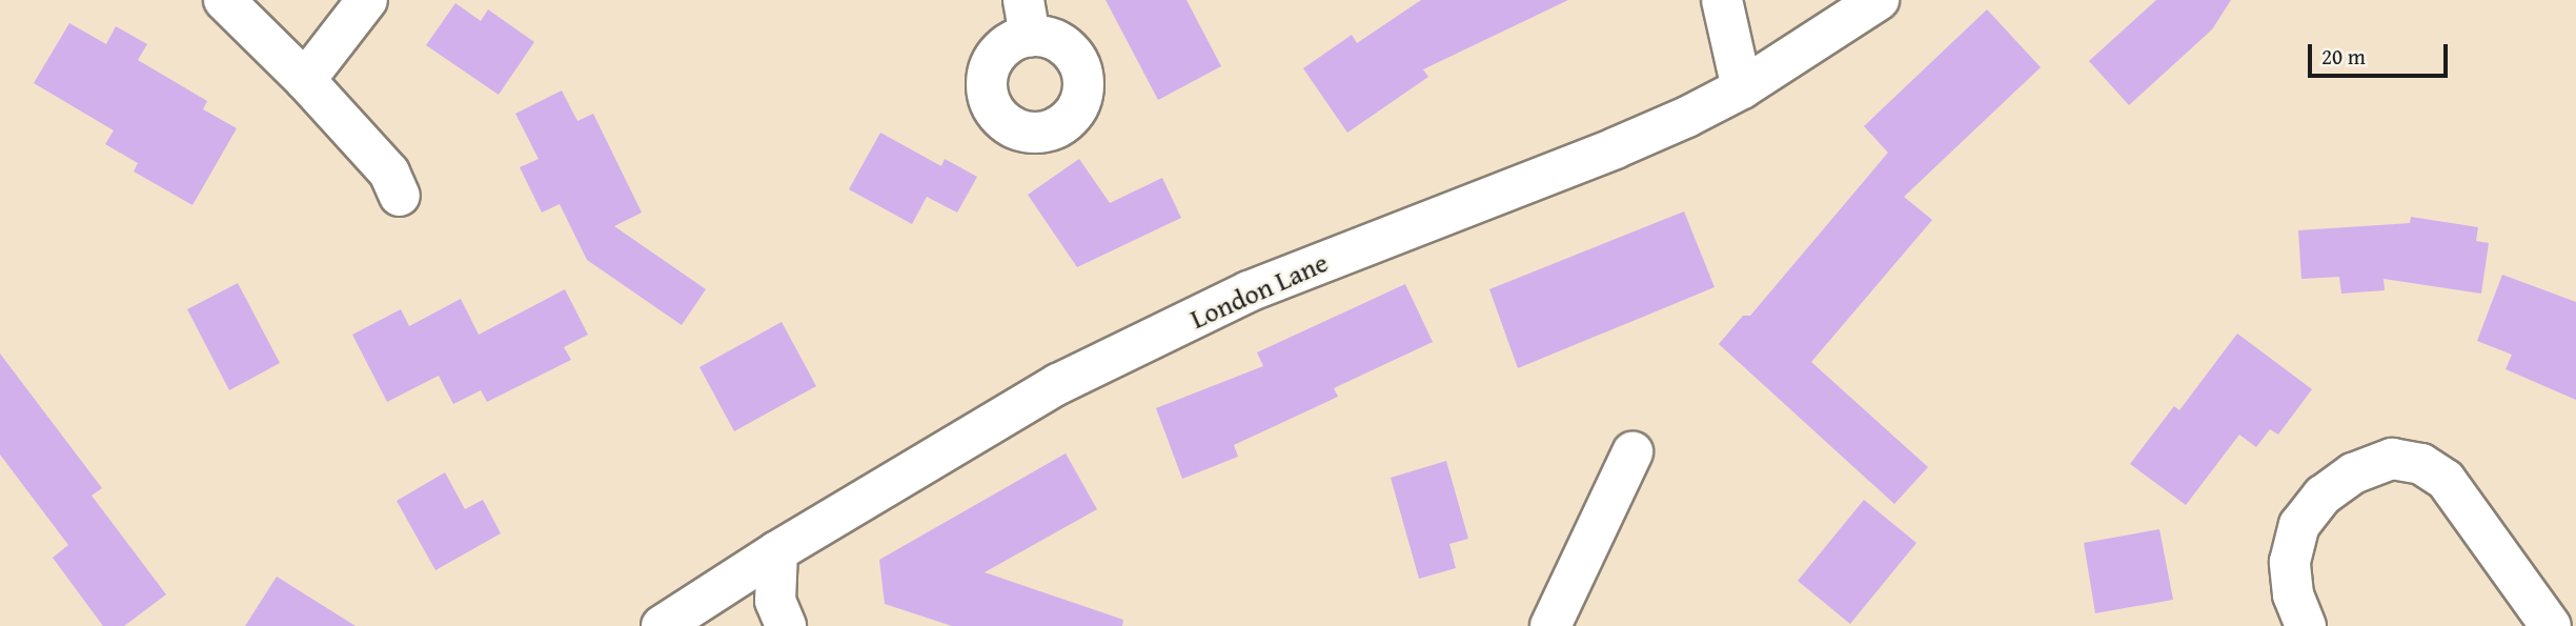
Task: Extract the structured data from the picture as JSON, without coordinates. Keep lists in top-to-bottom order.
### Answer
{
  "streets": {
    "main road": ["London Lane"]
  },
  "scale_bar": "20 m"
}
